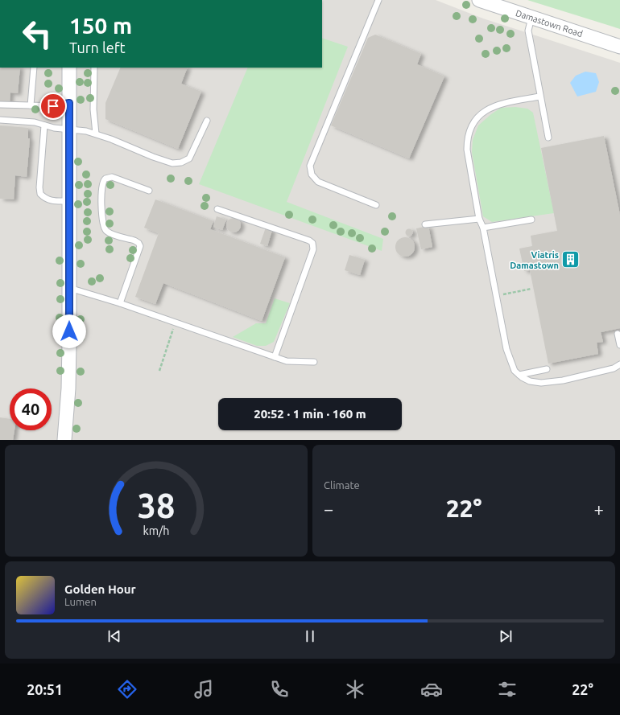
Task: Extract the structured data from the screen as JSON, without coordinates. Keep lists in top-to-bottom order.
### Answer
{
  "streets": {
    "street": ["Damastown Road"]
  },
  "places": {
    "building": ["Viatris Damastown"]
  },
  "page": {
    "turn": ["150 m", "Turn left"],
    "limit": "40",
    "trip": "20:52 · 1 min · 160 m",
    "tile": "Climate",
    "heat": ["−", "22°", "+"],
    "song": ["Golden Hour", "Lumen"],
    "tabs": ["20:51", "22°"],
    "gauge": ["38", "km/h"]
  }
}
